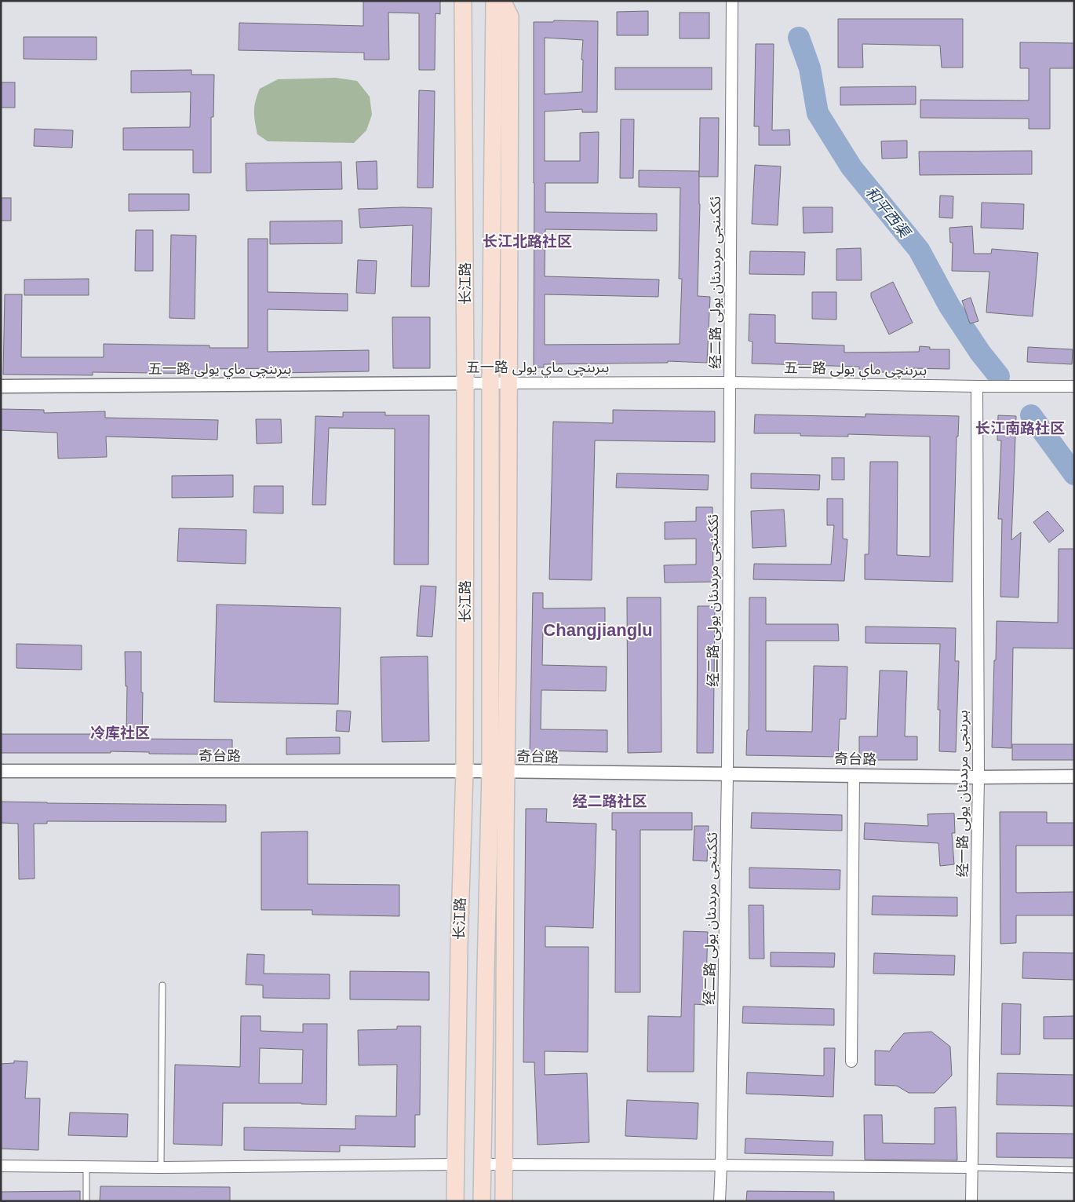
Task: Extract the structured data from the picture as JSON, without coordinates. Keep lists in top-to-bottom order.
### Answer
{
  "streets": {
    "main road": ["长江路"],
    "street": [
      "经二路 ئككىنجى مرىدىئان يولى",
      "五一路 بىرىنچى ماي يولى",
      "奇台路",
      "经一路 بىرىنجى مرىدىئان يولى"
    ]
  },
  "crossings": [
    ["经二路 ئككىنجى مرىدىئان يولى", "五一路 بىرىنچى ماي يولى"],
    ["经二路 ئككىنجى مرىدىئان يولى", "奇台路"],
    ["长江路", "五一路 بىرىنچى ماي يولى"],
    ["长江路", "奇台路"],
    ["五一路 بىرىنچى ماي يولى", "经一路 بىرىنجى مرىدىئان يولى"],
    ["奇台路", "经一路 بىرىنجى مرىدىئان يولى"]
  ],
  "districts": [
    "长江北路社区",
    "长江南路社区",
    "Changjianglu",
    "冷库社区",
    "经二路社区"
  ],
  "water": ["和平西渠"]
}
